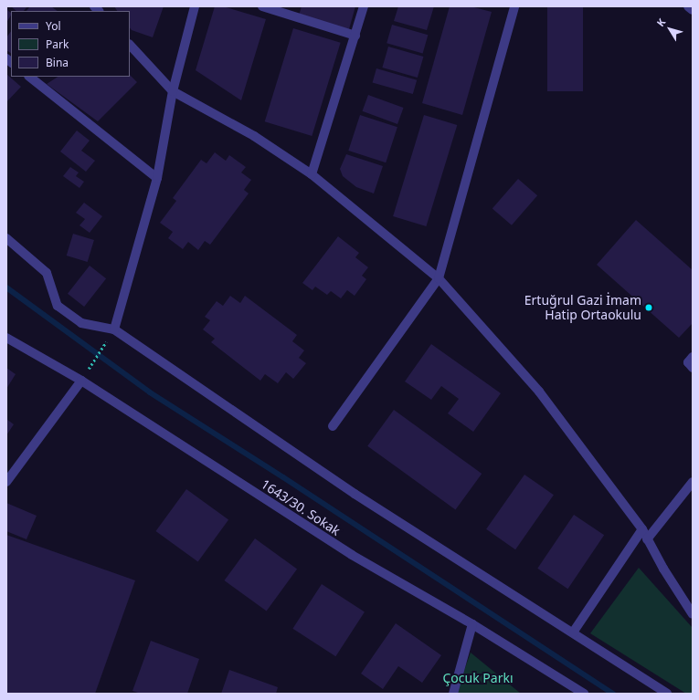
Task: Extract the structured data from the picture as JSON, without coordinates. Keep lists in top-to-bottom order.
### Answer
{
  "streets": {
    "street": ["1643/30. Sokak"]
  },
  "parks": ["Çocuk Parkı"],
  "places": ["Ertuğrul Gazi İmam Hatip Ortaokulu"],
  "legend": ["Yol", "Park", "Bina"],
  "north": "top left"
}
